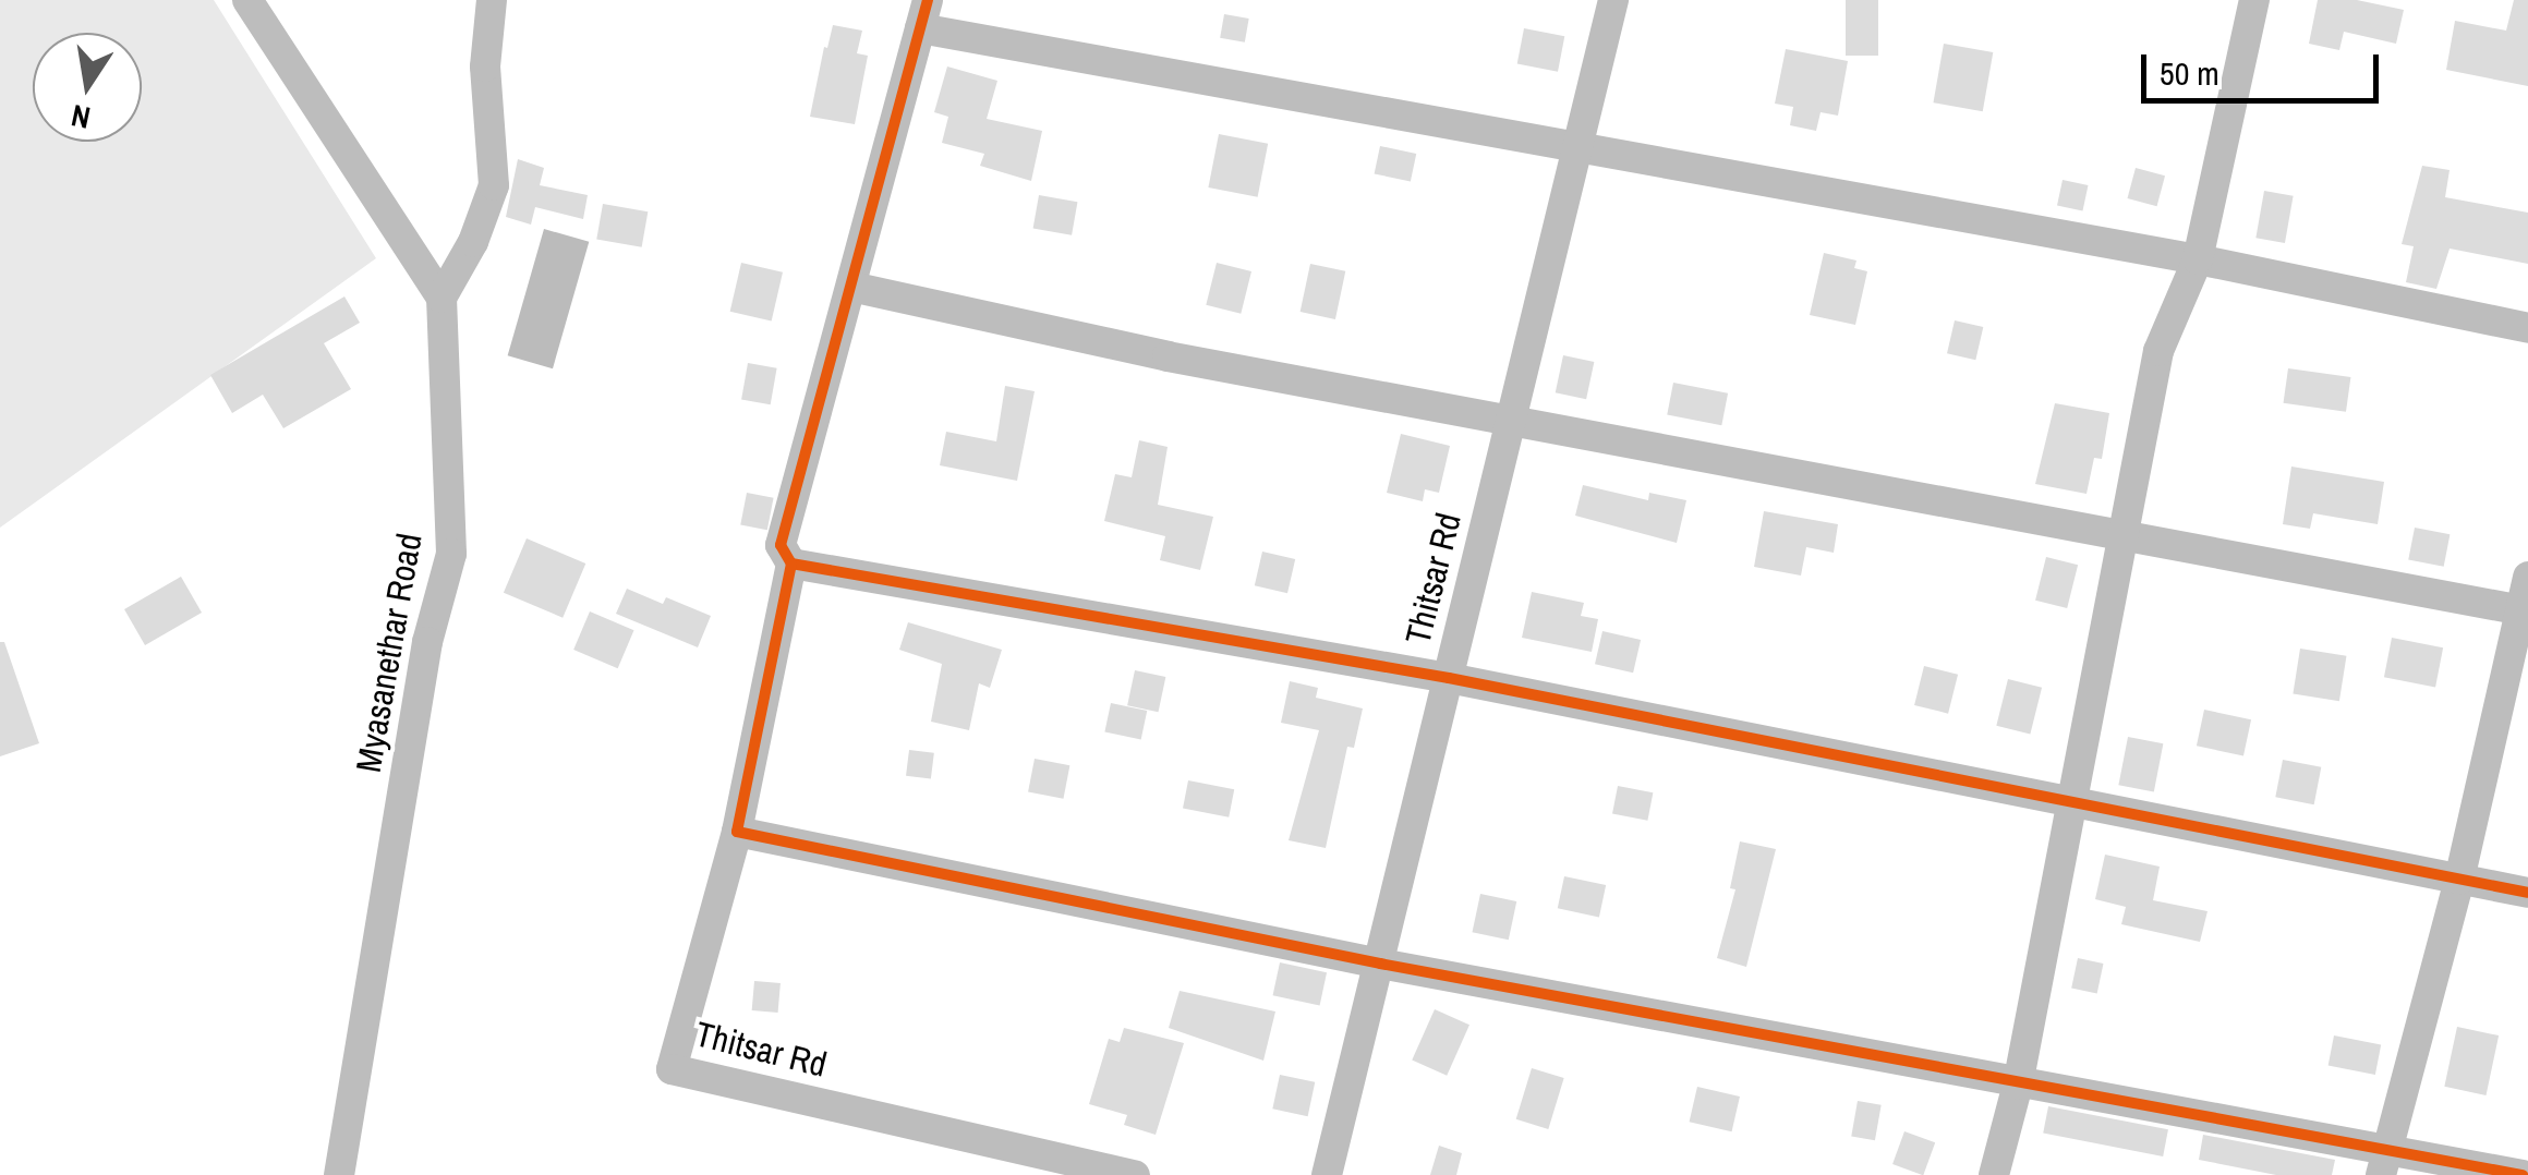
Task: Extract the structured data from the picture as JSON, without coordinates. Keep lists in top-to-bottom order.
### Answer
{
  "streets": {
    "street": ["Thitsar Rd", "Myasanethar Road"]
  },
  "scale_bar": "50 m",
  "north": "bottom"
}
